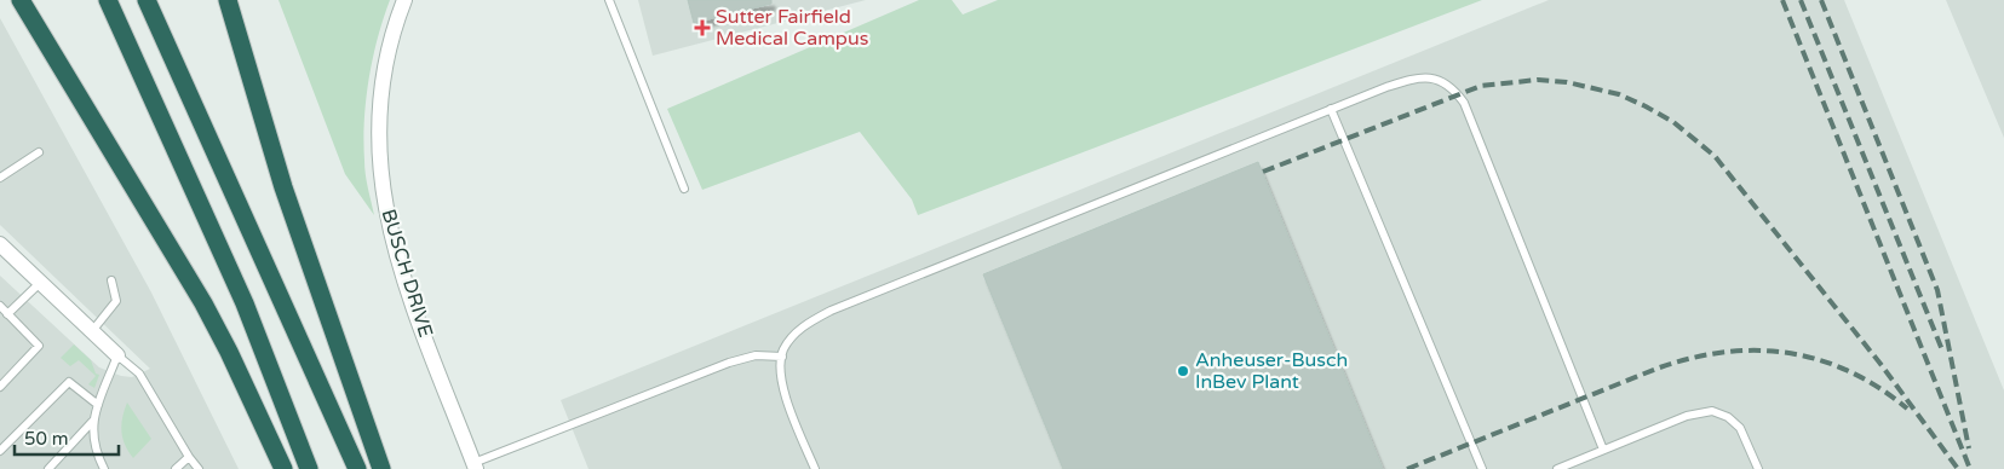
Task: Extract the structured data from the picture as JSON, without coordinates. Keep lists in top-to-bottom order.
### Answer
{
  "streets": {
    "street": ["BUSCH DRIVE"]
  },
  "places": {
    "health": ["Sutter Fairfield Medical Campus"],
    "other": ["Anheuser-Busch InBev Plant"]
  },
  "scale_bar": "50 m"
}
